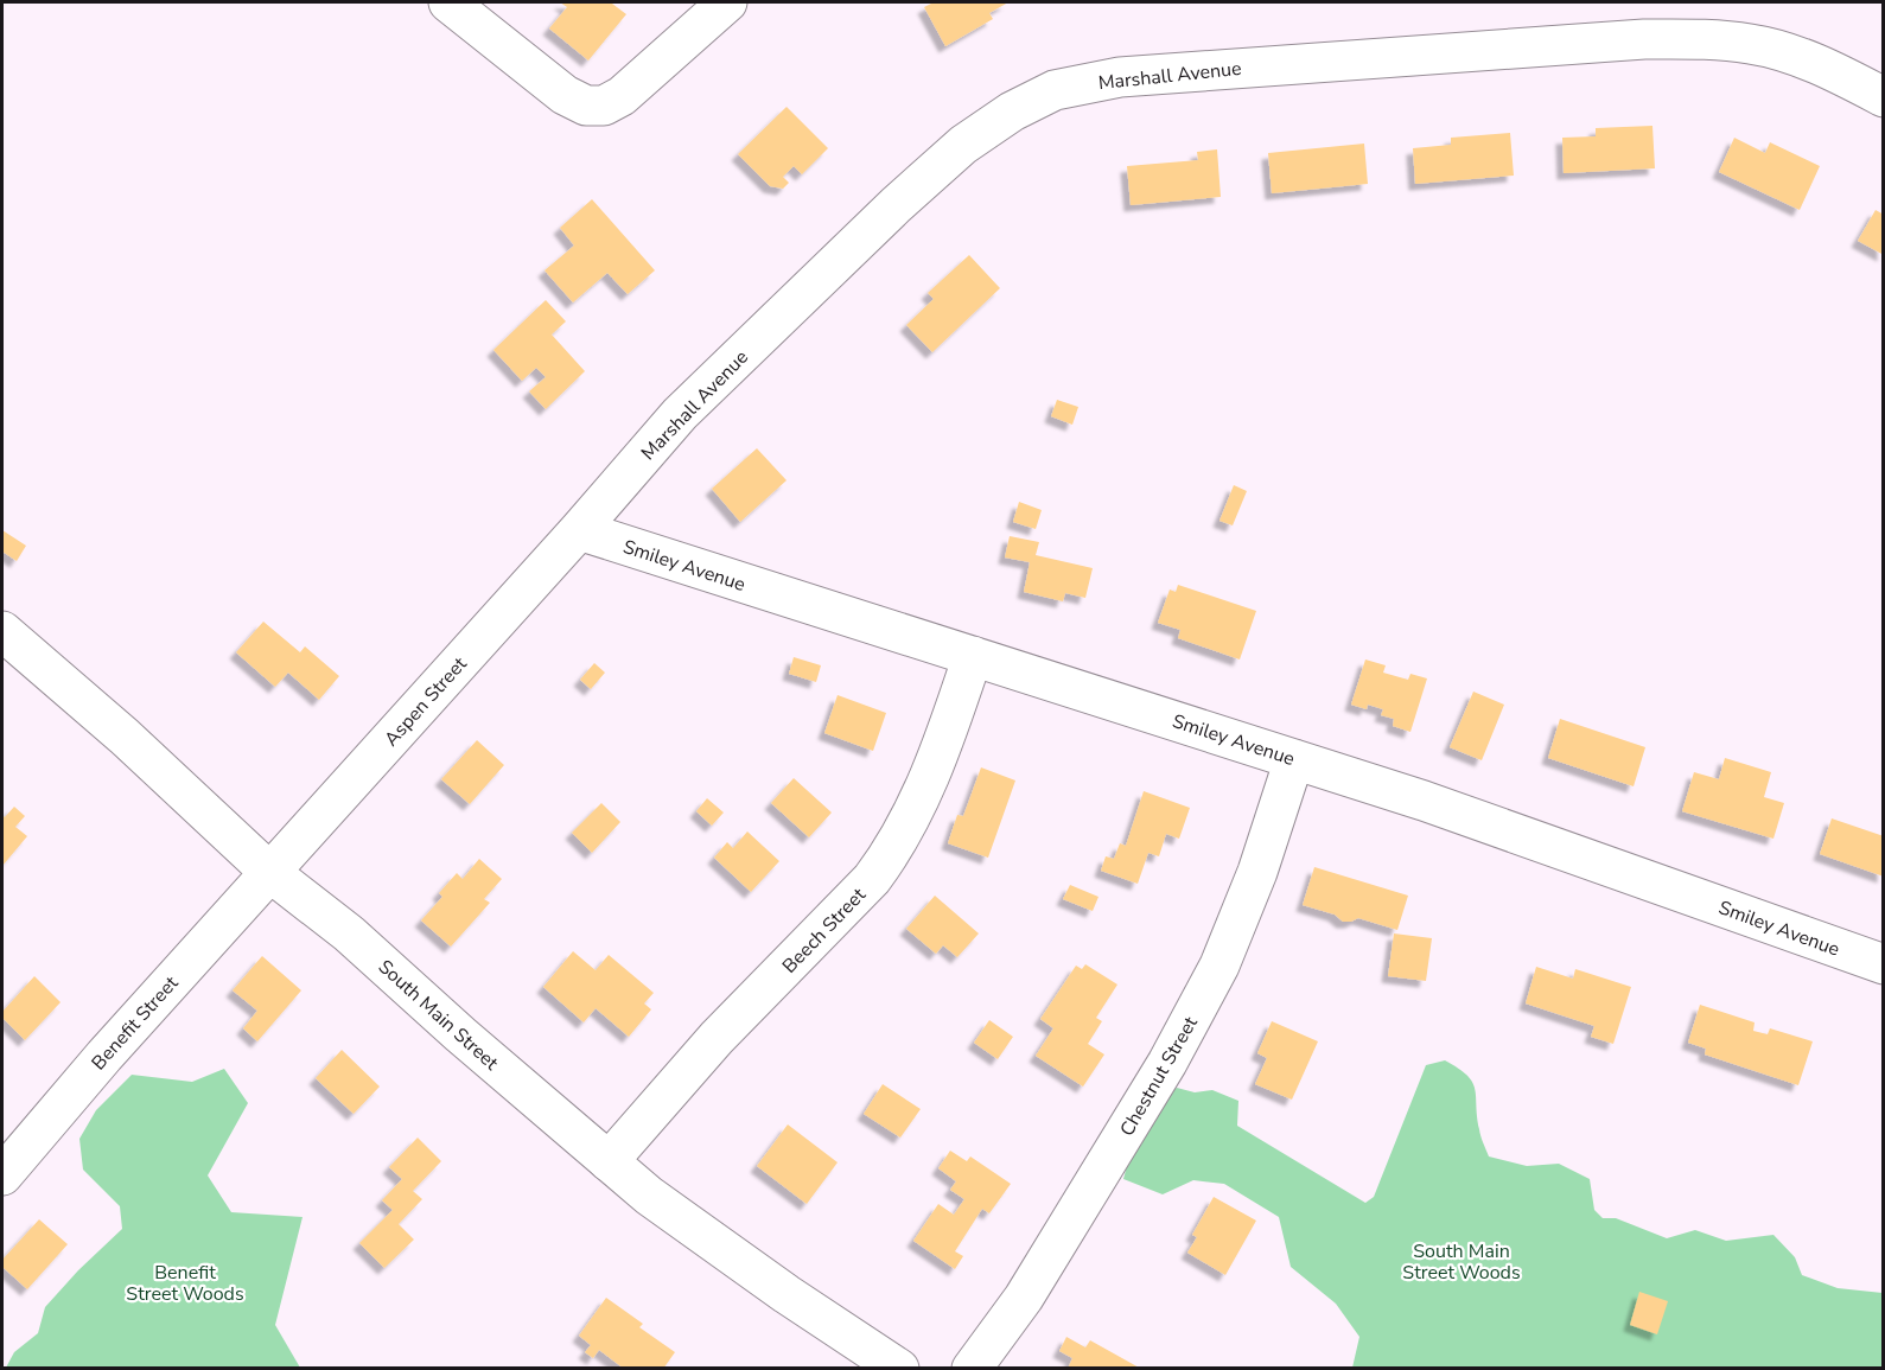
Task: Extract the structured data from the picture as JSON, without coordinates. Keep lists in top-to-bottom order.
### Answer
{
  "streets": {
    "street": [
      "Marshall Avenue",
      "Smiley Avenue",
      "Aspen Street",
      "Beech Street",
      "South Main Street",
      "Benefit Street",
      "Chestnut Street"
    ]
  },
  "crossings": [
    ["Marshall Avenue", "Smiley Avenue"],
    ["Marshall Avenue", "Aspen Street"],
    ["Smiley Avenue", "Aspen Street"],
    ["Smiley Avenue", "Beech Street"],
    ["Smiley Avenue", "Chestnut Street"],
    ["Aspen Street", "South Main Street"],
    ["Aspen Street", "Benefit Street"],
    ["Beech Street", "South Main Street"],
    ["South Main Street", "Benefit Street"]
  ],
  "parks": ["South Main Street Woods", "Benefit Street Woods"]
}
